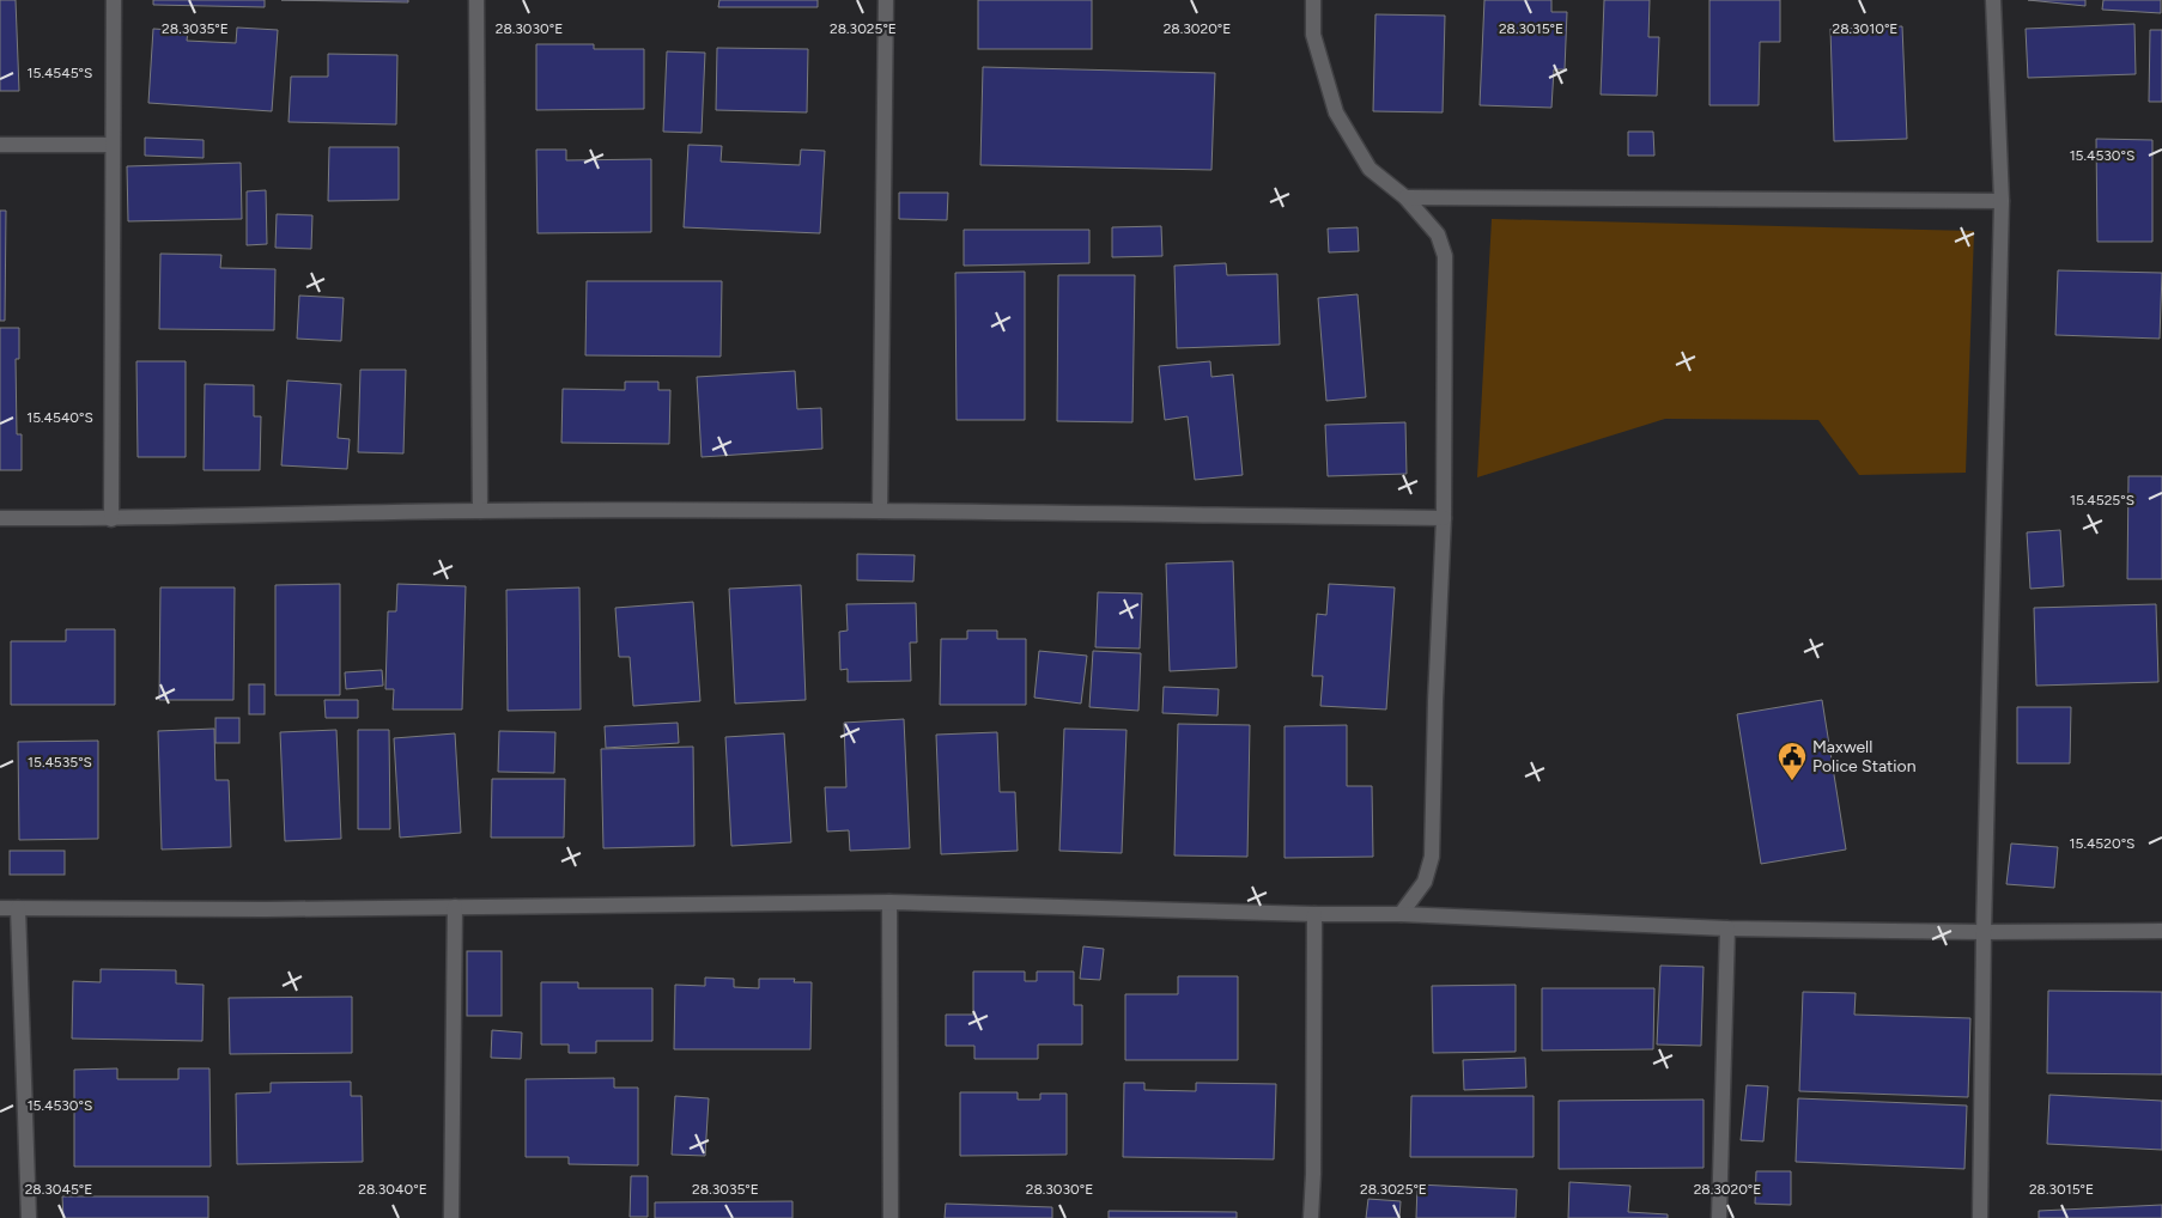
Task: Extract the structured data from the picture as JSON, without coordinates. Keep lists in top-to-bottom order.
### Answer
{
  "places": {
    "public building": ["Maxwell Police Station"]
  },
  "coordinates": [
    "28.3035°E",
    "28.3030°E",
    "28.3025°E",
    "28.3020°E",
    "28.3015°E",
    "28.3010°E",
    "15.4545°S",
    "15.4530°S",
    "15.4540°S",
    "15.4525°S",
    "15.4535°S",
    "15.4520°S",
    "28.3045°E",
    "28.3040°E"
  ]
}
